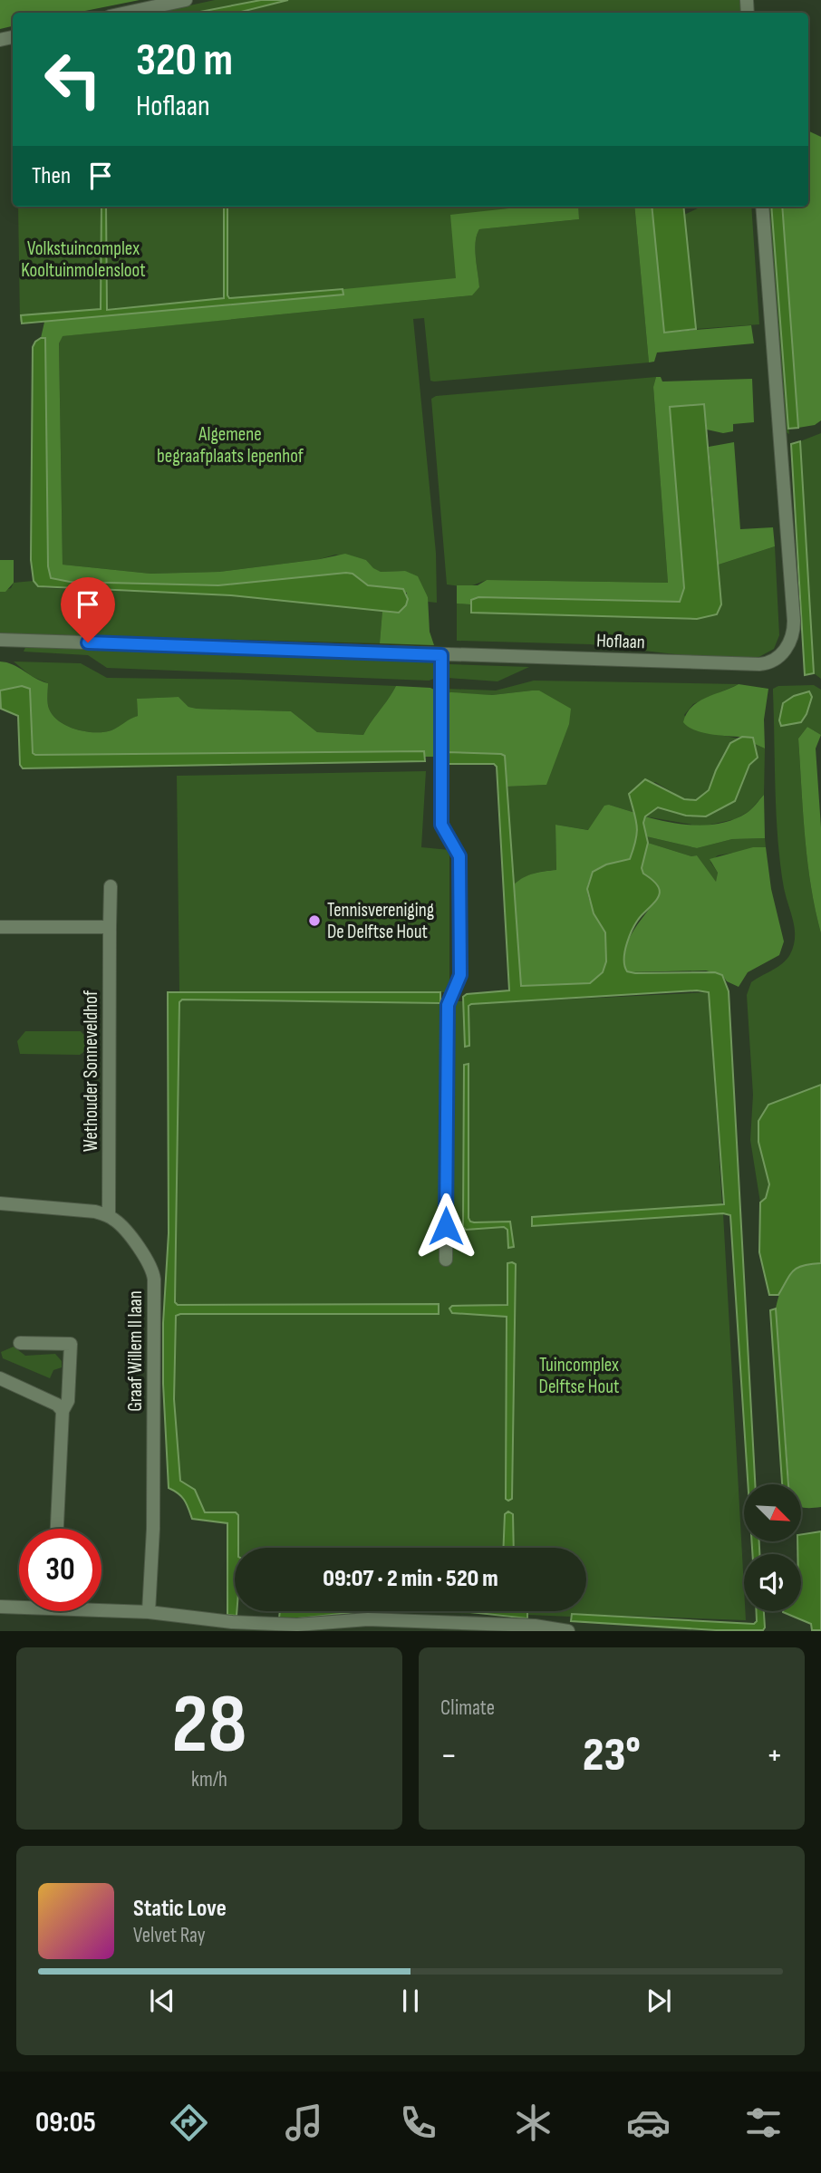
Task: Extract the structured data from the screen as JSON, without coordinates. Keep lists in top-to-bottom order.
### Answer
{
  "streets": {
    "street": ["Hoflaan", "Wethouder Sonneveldhof", "Graaf Willem II laan"]
  },
  "crossings": [
    ["Wethouder Sonneveldhof", "Graaf Willem II laan"]
  ],
  "parks": ["Volkstuincomplex Kooltuinmolensloot", "Algemene begraafplaats Iepenhof", "Tuincomplex Delftse Hout"],
  "places": ["Tennisvereniging De Delftse Hout"],
  "north": "bottom right",
  "page": {
    "turn": ["320 m", "Hoflaan"],
    "then": "Then",
    "limit": "30",
    "trip": "09:07 · 2 min · 520 m",
    "tile": [
      ["28", "km/h"],
      "Climate"
    ],
    "heat": ["−", "23°", "+"],
    "song": ["Static Love", "Velvet Ray"],
    "tabs": "09:05"
  }
}
